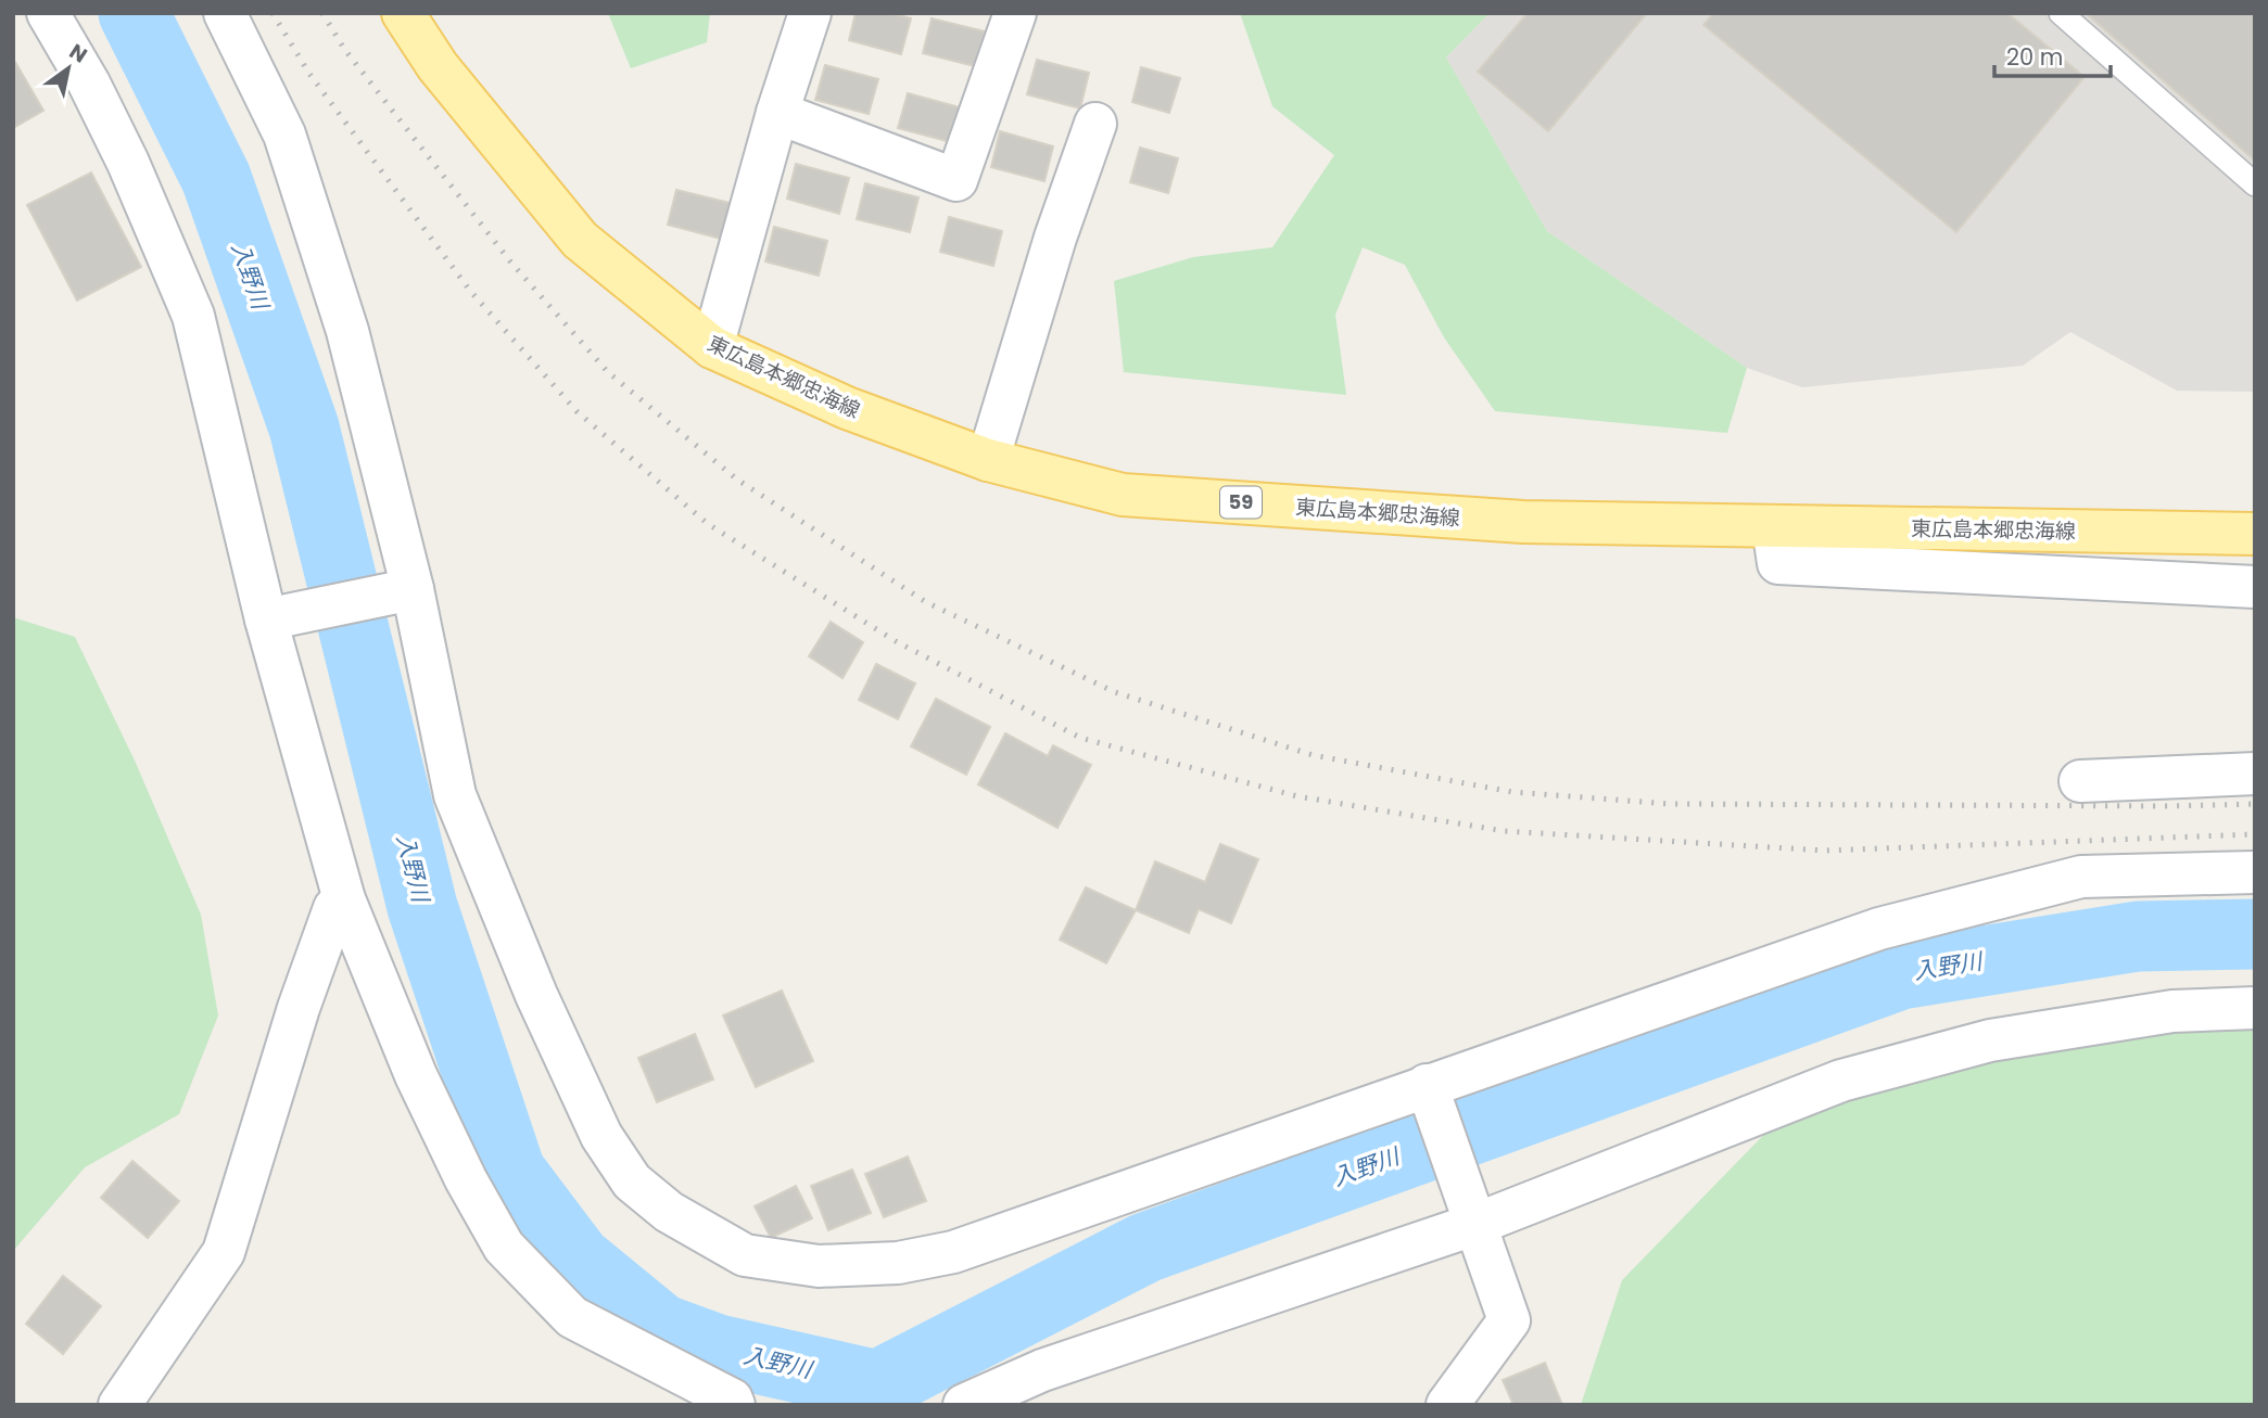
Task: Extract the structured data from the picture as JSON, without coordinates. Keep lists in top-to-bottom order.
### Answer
{
  "streets": {
    "main road": ["東広島本郷忠海線", "59"]
  },
  "water": ["入野川"],
  "scale_bar": "20 m",
  "north": "top right"
}
